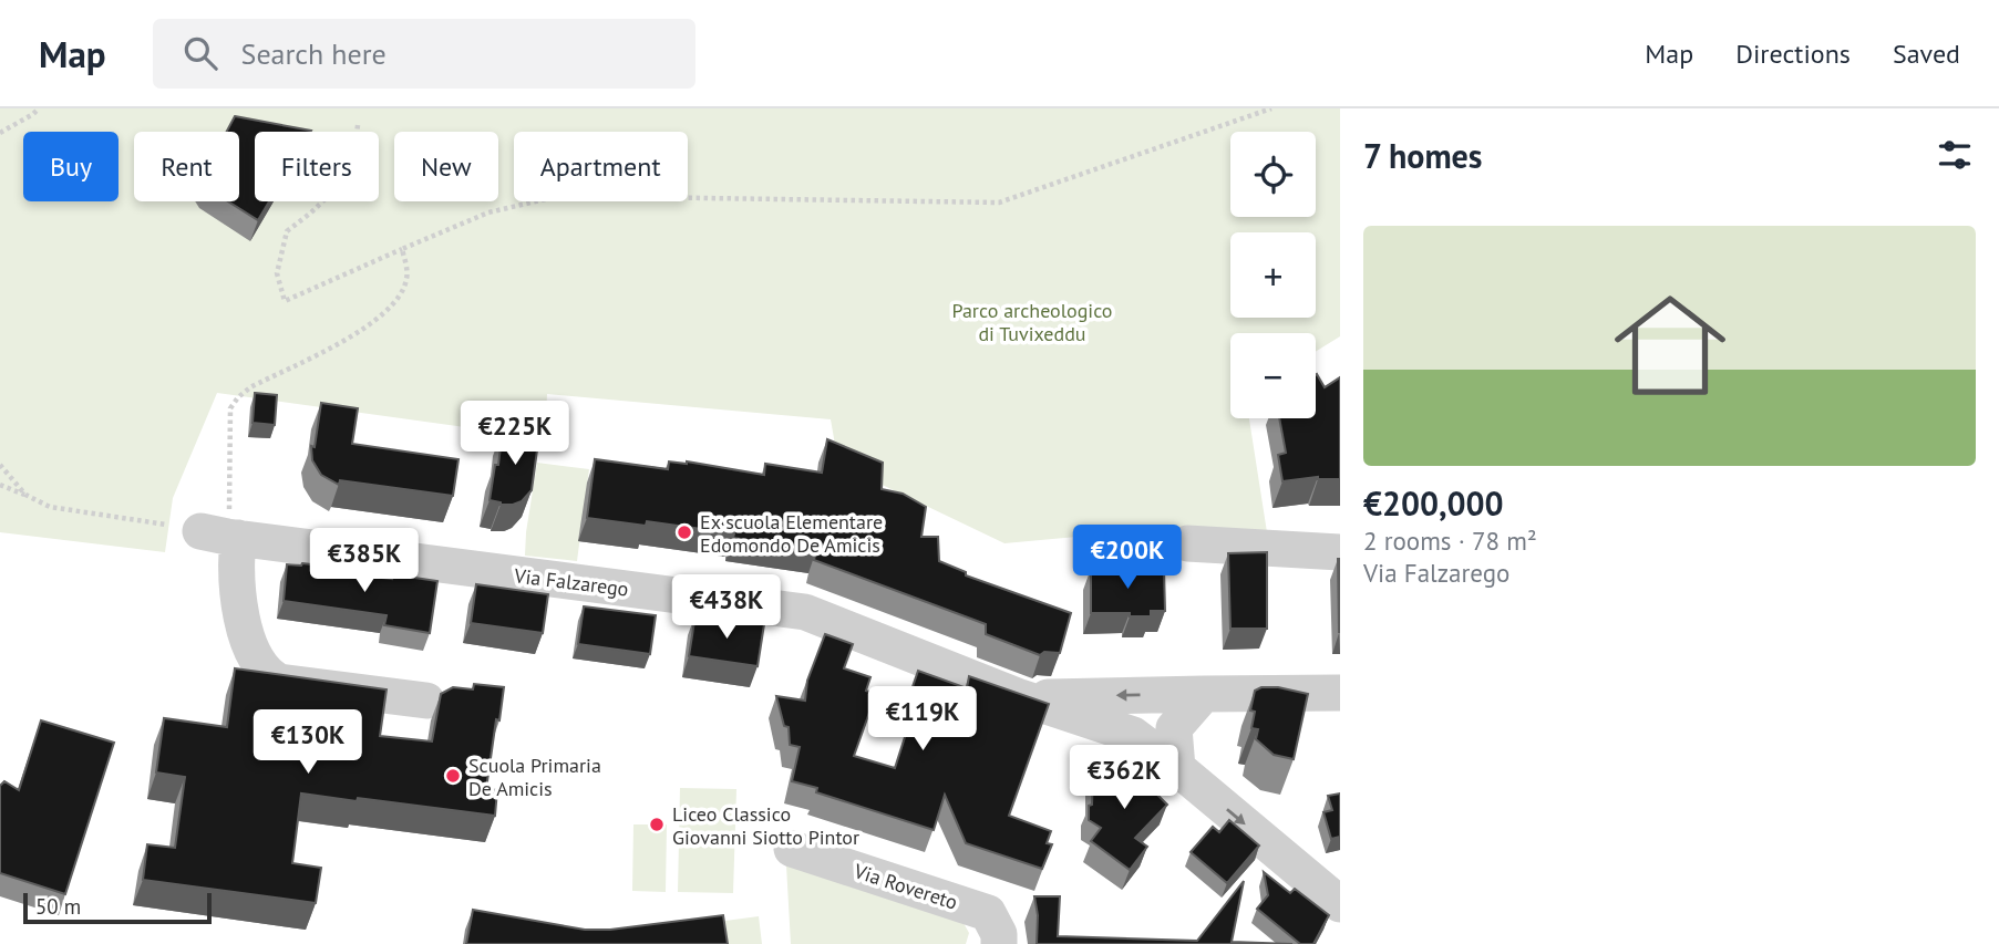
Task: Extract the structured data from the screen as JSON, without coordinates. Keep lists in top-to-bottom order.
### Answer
{
  "streets": {
    "street": ["Via Falzarego", "Via Rovereto"]
  },
  "parks": ["Parco archeologico di Tuvixeddu"],
  "places": ["Ex scuola Elementare Edomondo De Amicis", "Scuola Primaria De Amicis", "Liceo Classico Giovanni Siotto Pintor"],
  "scale_bar": "50 m",
  "page": {
    "header": "Map",
    "search": "Search here",
    "nav": ["Map", "Directions", "Saved"],
    "heading": "7 homes",
    "map_buttons": ["+", "−"],
    "chip": [
      "Buy",
      "Rent",
      "Filters",
      "New",
      "Apartment"
    ],
    "list": [
      {
        "name": "€200,000",
        "note": "2 rooms · 78 m² · Via Falzarego"
      }
    ],
    "price": [
      "€225K",
      "€200K",
      "€385K",
      "€438K",
      "€119K",
      "€130K",
      "€362K"
    ],
    "scale": "50 m"
  }
}
